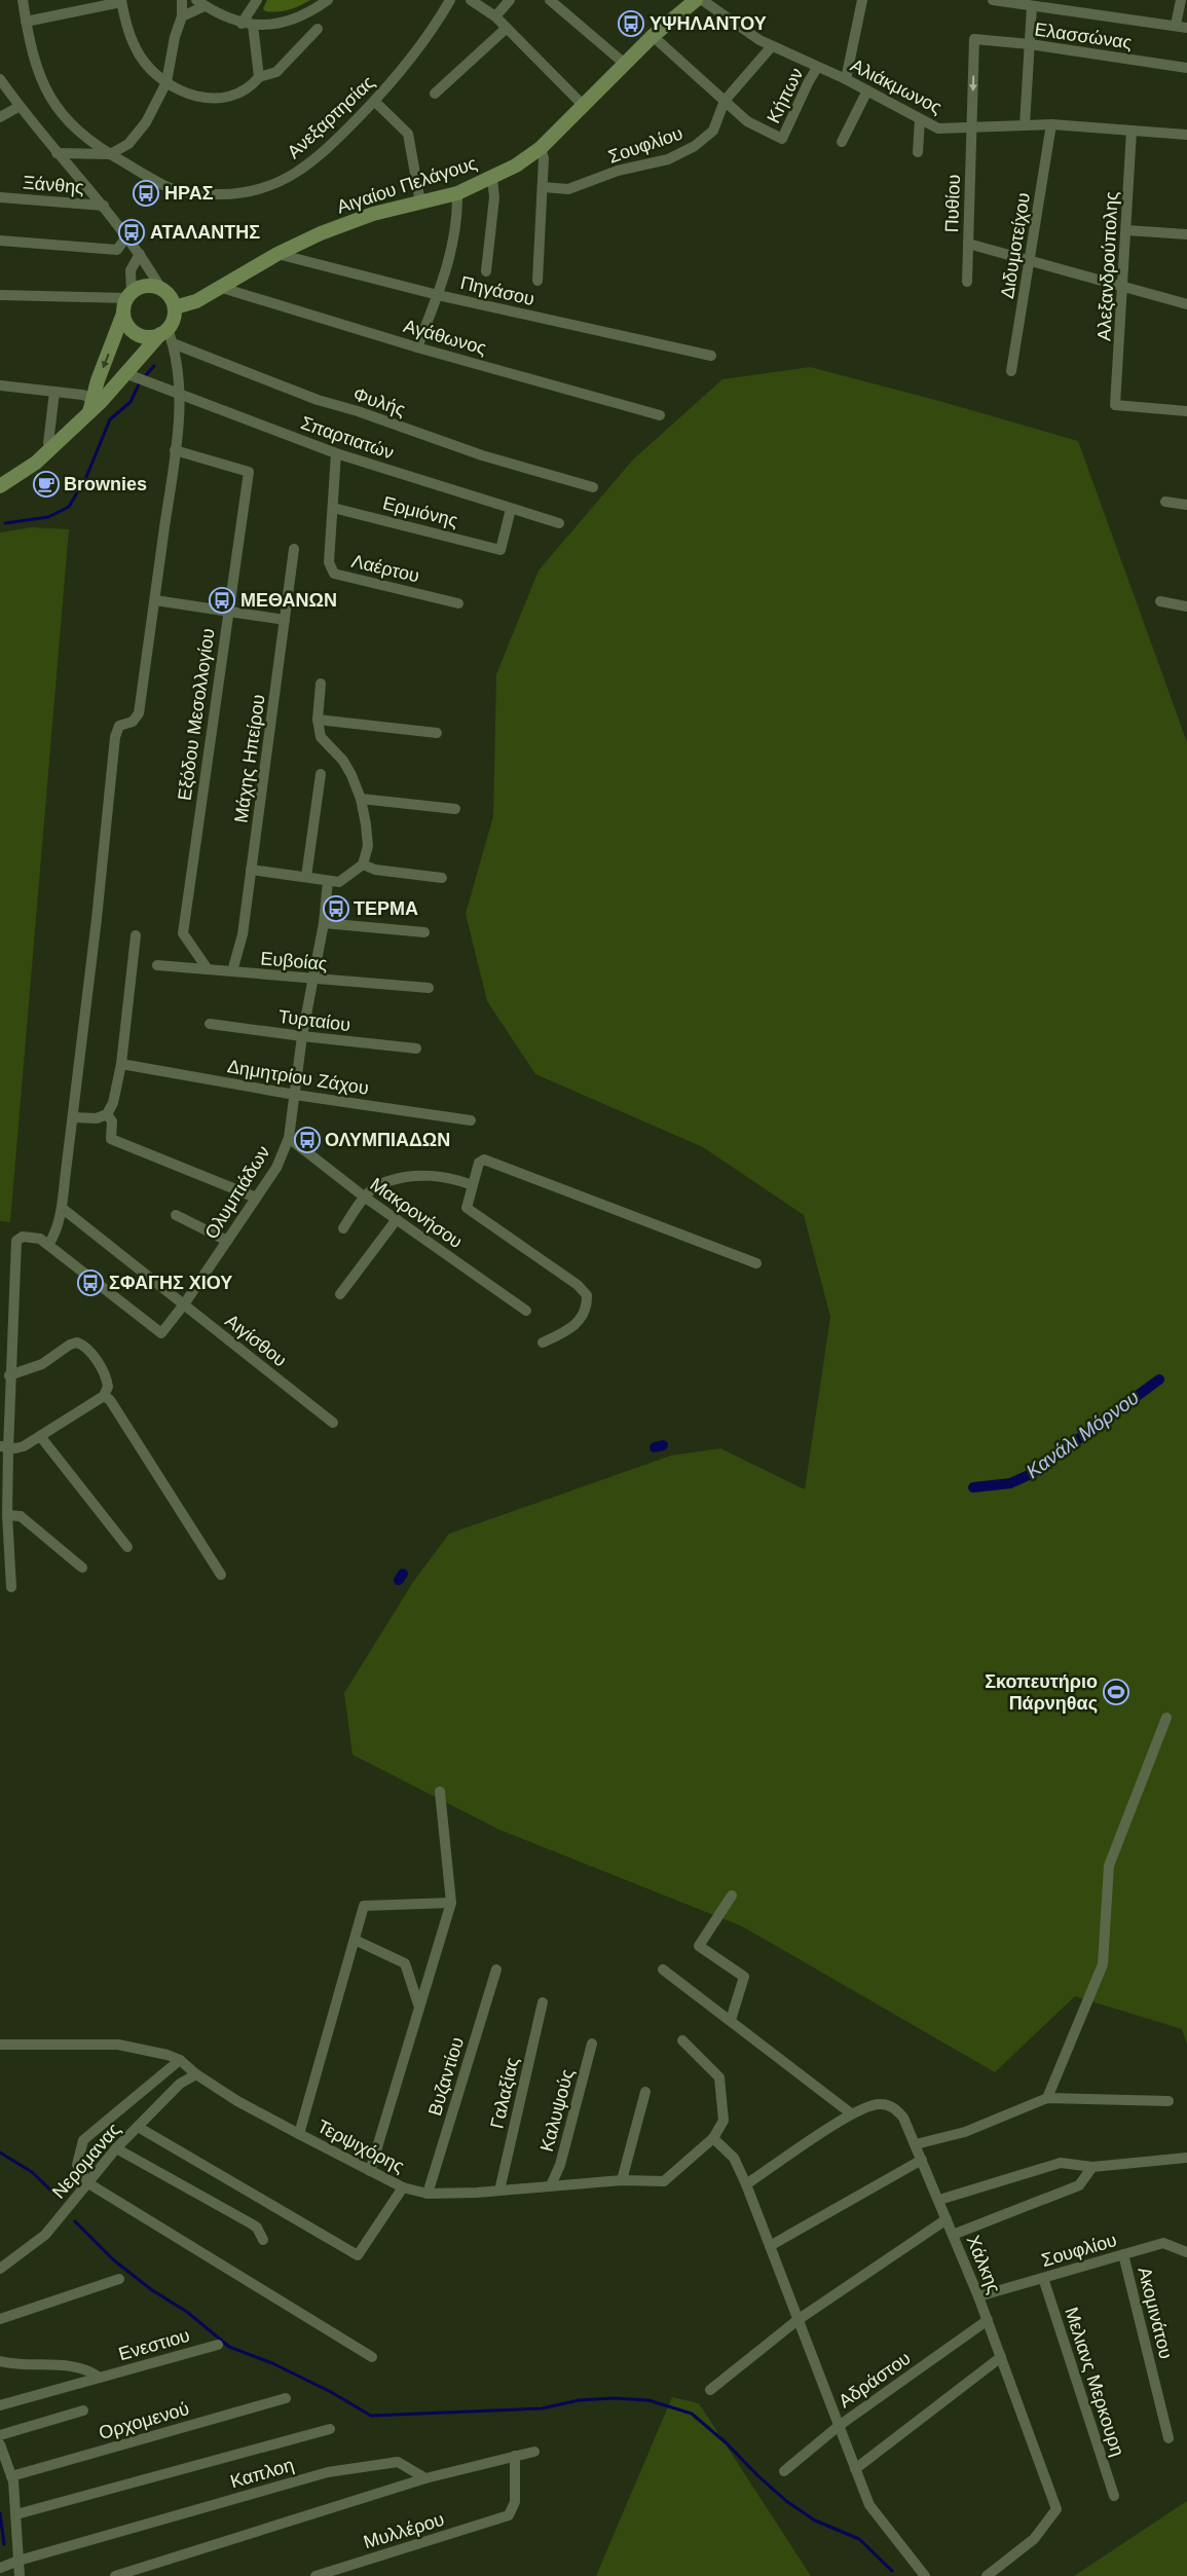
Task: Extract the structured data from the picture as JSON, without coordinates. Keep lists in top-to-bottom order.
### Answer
{
  "streets": {
    "main road": ["Αιγαίου Πελάγους"],
    "street": [
      "Ελασσώνας",
      "Αλιάκμωνος",
      "Κήπων",
      "Ανεξαρτησίας",
      "Σουφλίου",
      "Ξάνθης",
      "Πυθίου",
      "Διδυμοτείχου",
      "Αλεξανδρούπολης",
      "Πηγάσου",
      "Αγάθωνος",
      "Φυλής",
      "Σπαρτιατών",
      "Ερμιόνης",
      "Λαέρτου",
      "Εξόδου Μεσολλογίου",
      "Μάχης Ηπείρου",
      "Ευβοίας",
      "Τυρταίου",
      "Δημητρίου Ζάχου",
      "Ολυμπιάδων",
      "Μακρονήσου",
      "Αιγίσθου",
      "Βυζαντίου",
      "Γαλαξίας",
      "Καλυψούς",
      "Τερψιχόρης",
      "Νερομανας",
      "Χάλκης",
      "Ακομινάτου",
      "Ενεστιου",
      "Αδράστου",
      "Μελιανς Μερκουρη",
      "Ορχομενού",
      "Καπλοη",
      "Μυλλέρου"
    ]
  },
  "crossings": [
    ["Ελασσώνας", "Πυθίου"],
    ["Αλιάκμωνος", "Κήπων"],
    ["Αλιάκμωνος", "Σουφλίου"],
    ["Αλιάκμωνος", "Πυθίου"],
    ["Αλιάκμωνος", "Διδυμοτείχου"],
    ["Αλιάκμωνος", "Αλεξανδρούπολης"],
    ["Κήπων", "Σουφλίου"],
    ["Σουφλίου", "Χάλκης"],
    ["Σουφλίου", "Ακομινάτου"],
    ["Σουφλίου", "Μελιανς Μερκουρη"],
    ["Αιγαίου Πελάγους", "Πηγάσου"],
    ["Αιγαίου Πελάγους", "Αγάθωνος"],
    ["Σπαρτιατών", "Ερμιόνης"],
    ["Σπαρτιατών", "Λαέρτου"],
    ["Ερμιόνης", "Λαέρτου"],
    ["Εξόδου Μεσολλογίου", "Ευβοίας"],
    ["Μάχης Ηπείρου", "Ευβοίας"],
    ["Ευβοίας", "Ολυμπιάδων"],
    ["Τυρταίου", "Ολυμπιάδων"],
    ["Δημητρίου Ζάχου", "Ολυμπιάδων"],
    ["Ολυμπιάδων", "Μακρονήσου"],
    ["Ολυμπιάδων", "Αιγίσθου"],
    ["Βυζαντίου", "Τερψιχόρης"],
    ["Γαλαξίας", "Τερψιχόρης"],
    ["Καλυψούς", "Τερψιχόρης"],
    ["Τερψιχόρης", "Νερομανας"],
    ["Χάλκης", "Αδράστου"]
  ],
  "water": ["Κανάλι Μόρνου"],
  "places": {
    "bus stop": [
      "ΥΨΗΛΑΝΤΟΥ",
      "ΗΡΑΣ",
      "ΑΤΑΛΑΝΤΗΣ",
      "ΜΕΘΑΝΩΝ",
      "ΤΕΡΜΑ",
      "ΟΛΥΜΠΙΑΔΩΝ",
      "ΣΦΑΓΗΣ ΧΙΟΥ"
    ],
    "cafe": ["Brownies"],
    "sports": ["Σκοπευτήριο Πάρνηθας"]
  }
}
